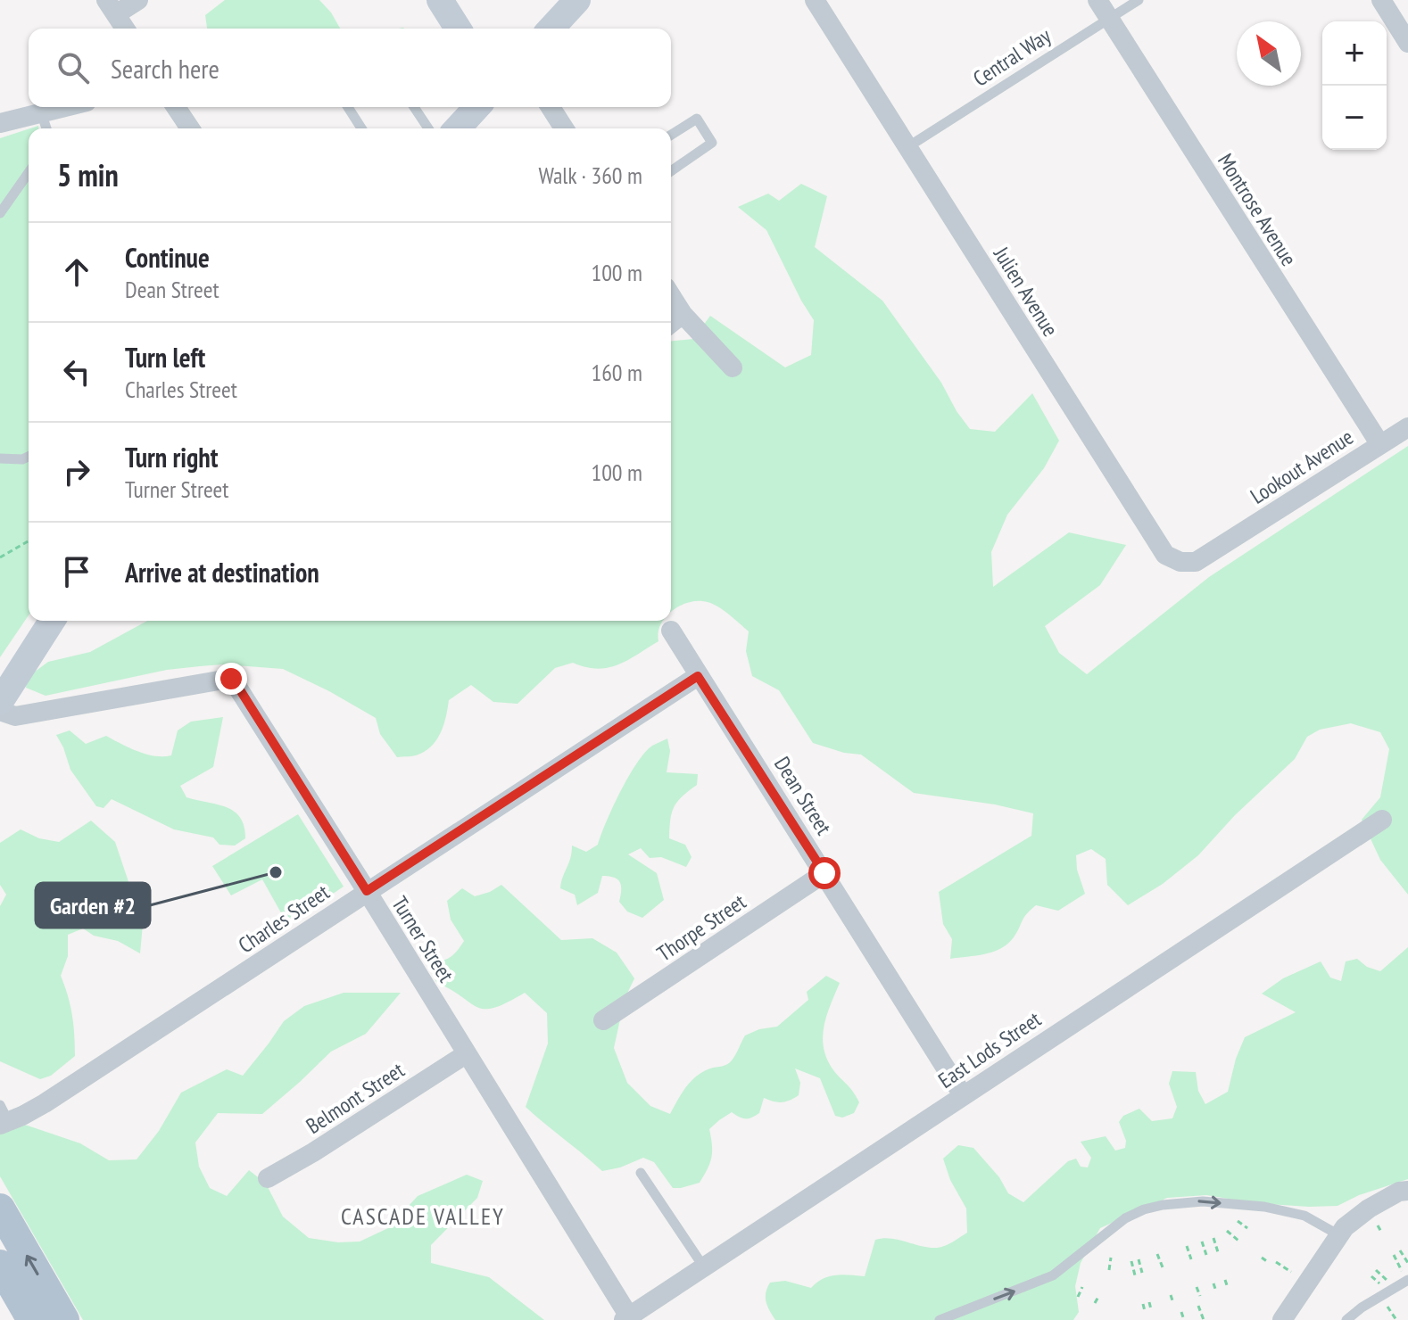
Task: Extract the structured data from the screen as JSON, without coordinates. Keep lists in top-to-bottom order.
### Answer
{
  "streets": {
    "street": [
      "Montrose Avenue",
      "Julien Avenue",
      "Lookout Avenue",
      "Dean Street",
      "Charles Street",
      "Thorpe Street",
      "Turner Street",
      "East Lods Street",
      "Belmont Street"
    ],
    "lane": ["Central Way"]
  },
  "crossings": [
    ["Central Way", "Montrose Avenue"],
    ["Central Way", "Julien Avenue"],
    ["Montrose Avenue", "Lookout Avenue"],
    ["Julien Avenue", "Lookout Avenue"],
    ["Dean Street", "Charles Street"],
    ["Dean Street", "Thorpe Street"],
    ["Dean Street", "East Lods Street"],
    ["Charles Street", "Turner Street"],
    ["Turner Street", "East Lods Street"],
    ["Turner Street", "Belmont Street"]
  ],
  "districts": ["CASCADE VALLEY"],
  "places": ["Garden #2"],
  "north": "top left",
  "page": {
    "map_buttons": ["+", "−"],
    "search": "Search here",
    "heading": ["5 min", "Walk · 360 m"],
    "list": [
      ["Continue", "Dean Street", "100 m"],
      ["Turn left", "Charles Street", "160 m"],
      ["Turn right", "Turner Street", "100 m"],
      "Arrive at destination"
    ]
  }
}
